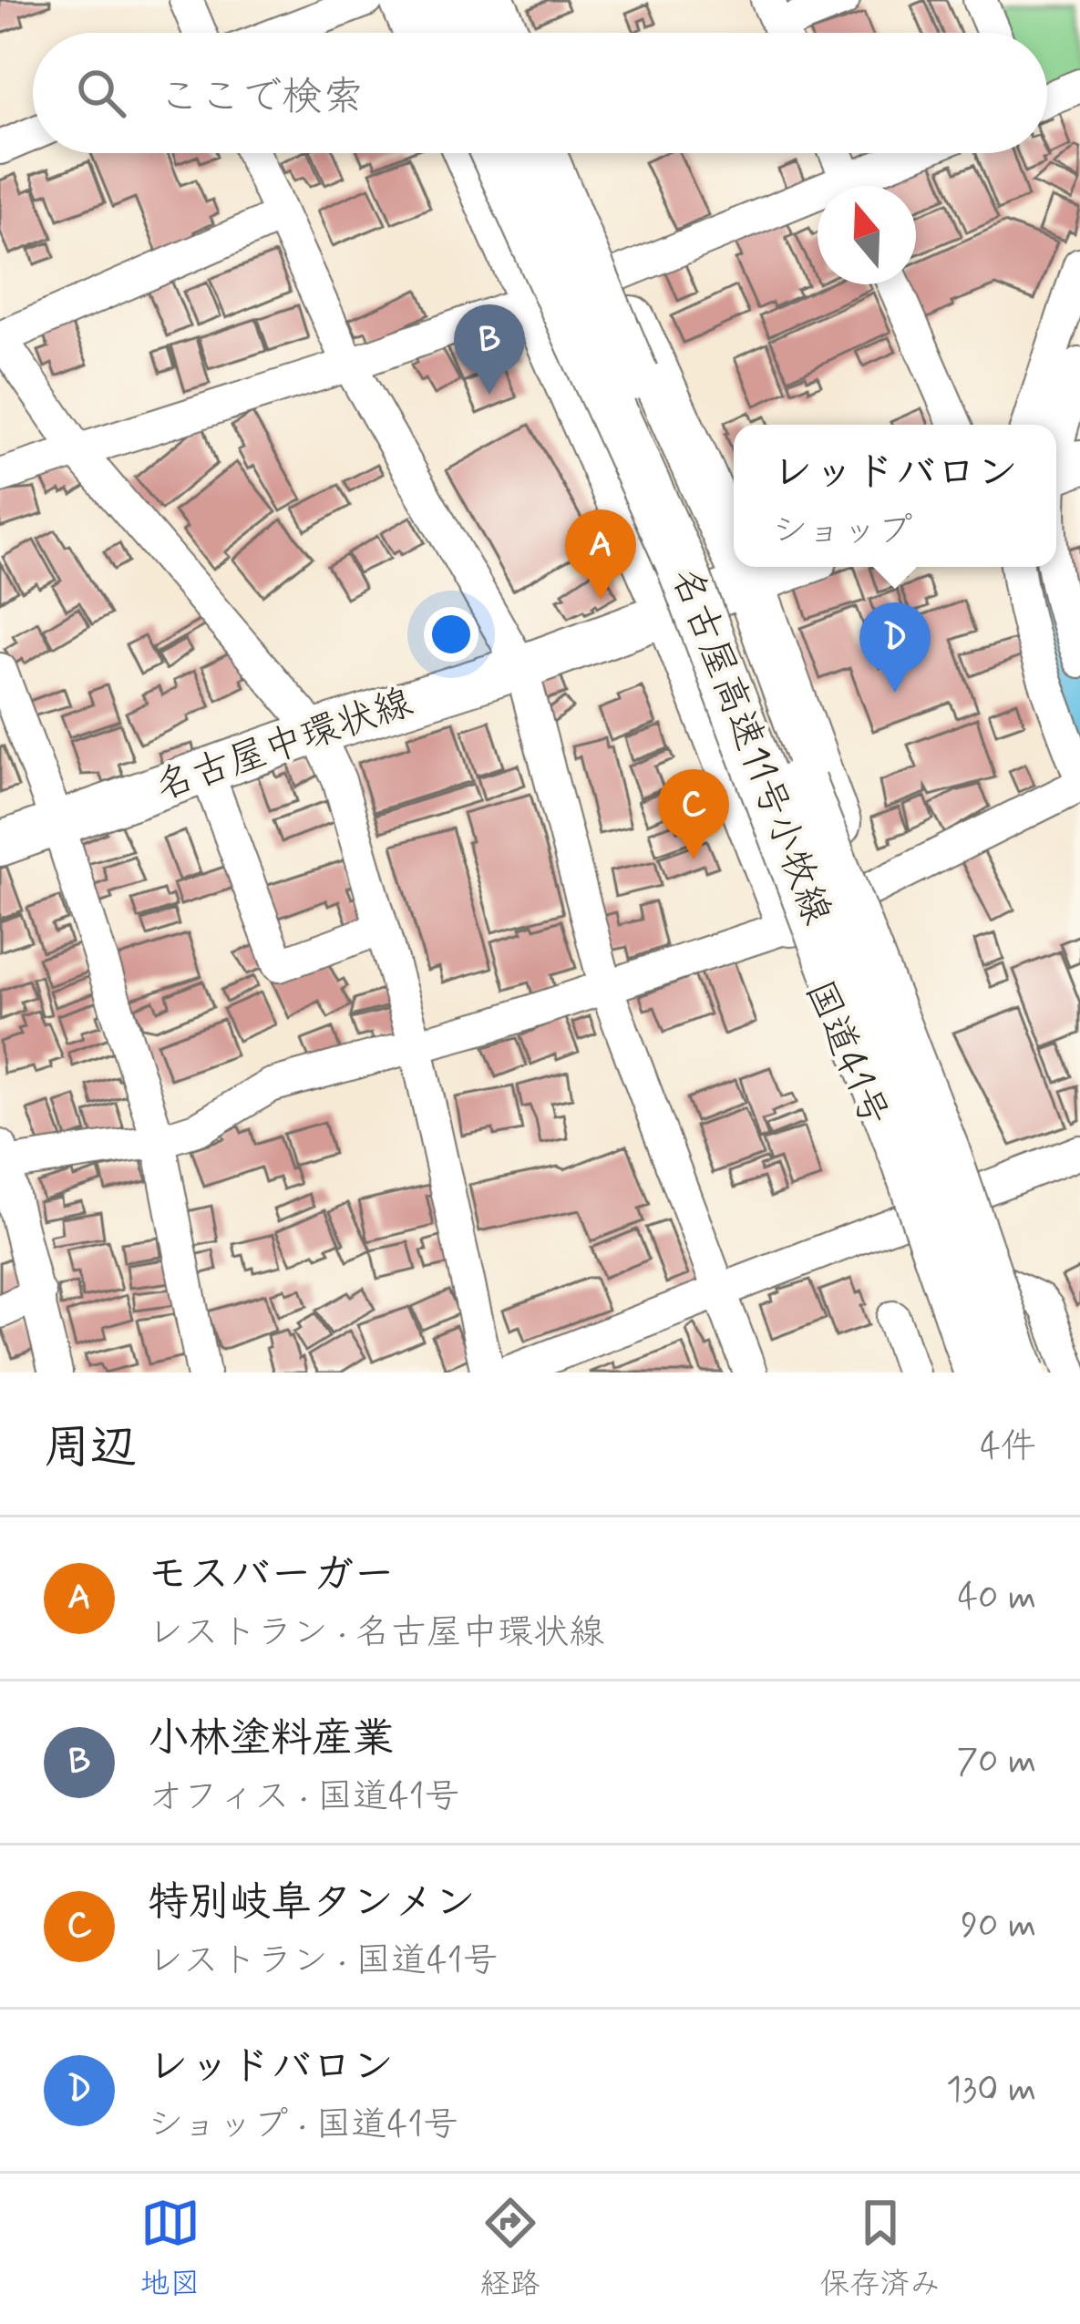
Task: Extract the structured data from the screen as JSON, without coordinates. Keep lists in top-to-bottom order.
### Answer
{
  "streets": {
    "highway": ["名古屋高速11号小牧線", "国道41号"],
    "main road": ["名古屋中環状線"]
  },
  "crossings": [
    ["名古屋中環状線", "国道41号"],
    ["名古屋高速11号小牧線", "国道41号"]
  ],
  "north": "top",
  "page": {
    "search": "ここで検索",
    "pins": [
      "B",
      "A",
      "D",
      "C"
    ],
    "popup": ["レッドバロン", "ショップ"],
    "heading": ["周辺", "4件"],
    "list": [
      {
        "mark": "A",
        "name": "モスバーガー",
        "note": "レストラン · 名古屋中環状線",
        "value": "40 m"
      },
      {
        "mark": "B",
        "name": "小林塗料産業",
        "note": "オフィス · 国道41号",
        "value": "70 m"
      },
      {
        "mark": "C",
        "name": "特別岐阜タンメン",
        "note": "レストラン · 国道41号",
        "value": "90 m"
      },
      {
        "mark": "D",
        "name": "レッドバロン",
        "note": "ショップ · 国道41号",
        "value": "130 m"
      }
    ],
    "nav": ["地図", "経路", "保存済み"]
  }
}
